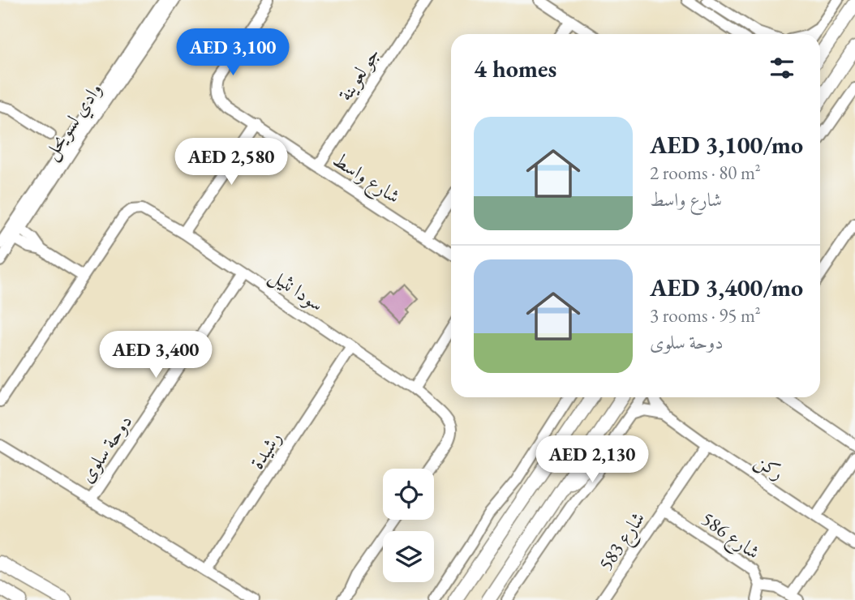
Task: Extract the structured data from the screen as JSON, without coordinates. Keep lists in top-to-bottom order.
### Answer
{
  "streets": {
    "street": [
      "جو لعوينة",
      "وادي لسويحل",
      "شارع واسط",
      "سودا نثيل",
      "دوحة سلوى",
      "رشيدة",
      "ركن",
      "شارع 586",
      "شارع 583"
    ]
  },
  "crossings": [
    ["جو لعوينة", "شارع واسط"],
    ["سودا نثيل", "دوحة سلوى"],
    ["سودا نثيل", "رشيدة"],
    ["ركن", "شارع 583"],
    ["شارع 586", "شارع 583"]
  ],
  "page": {
    "price": [
      "AED 3,100",
      "AED 2,580",
      "AED 3,400",
      "AED 2,130"
    ],
    "heading": "4 homes",
    "list": [
      {
        "name": "AED 3,100/mo",
        "note": "2 rooms · 80 m² · شارع واسط"
      },
      {
        "name": "AED 3,400/mo",
        "note": "3 rooms · 95 m² · دوحة سلوى"
      }
    ]
  }
}
